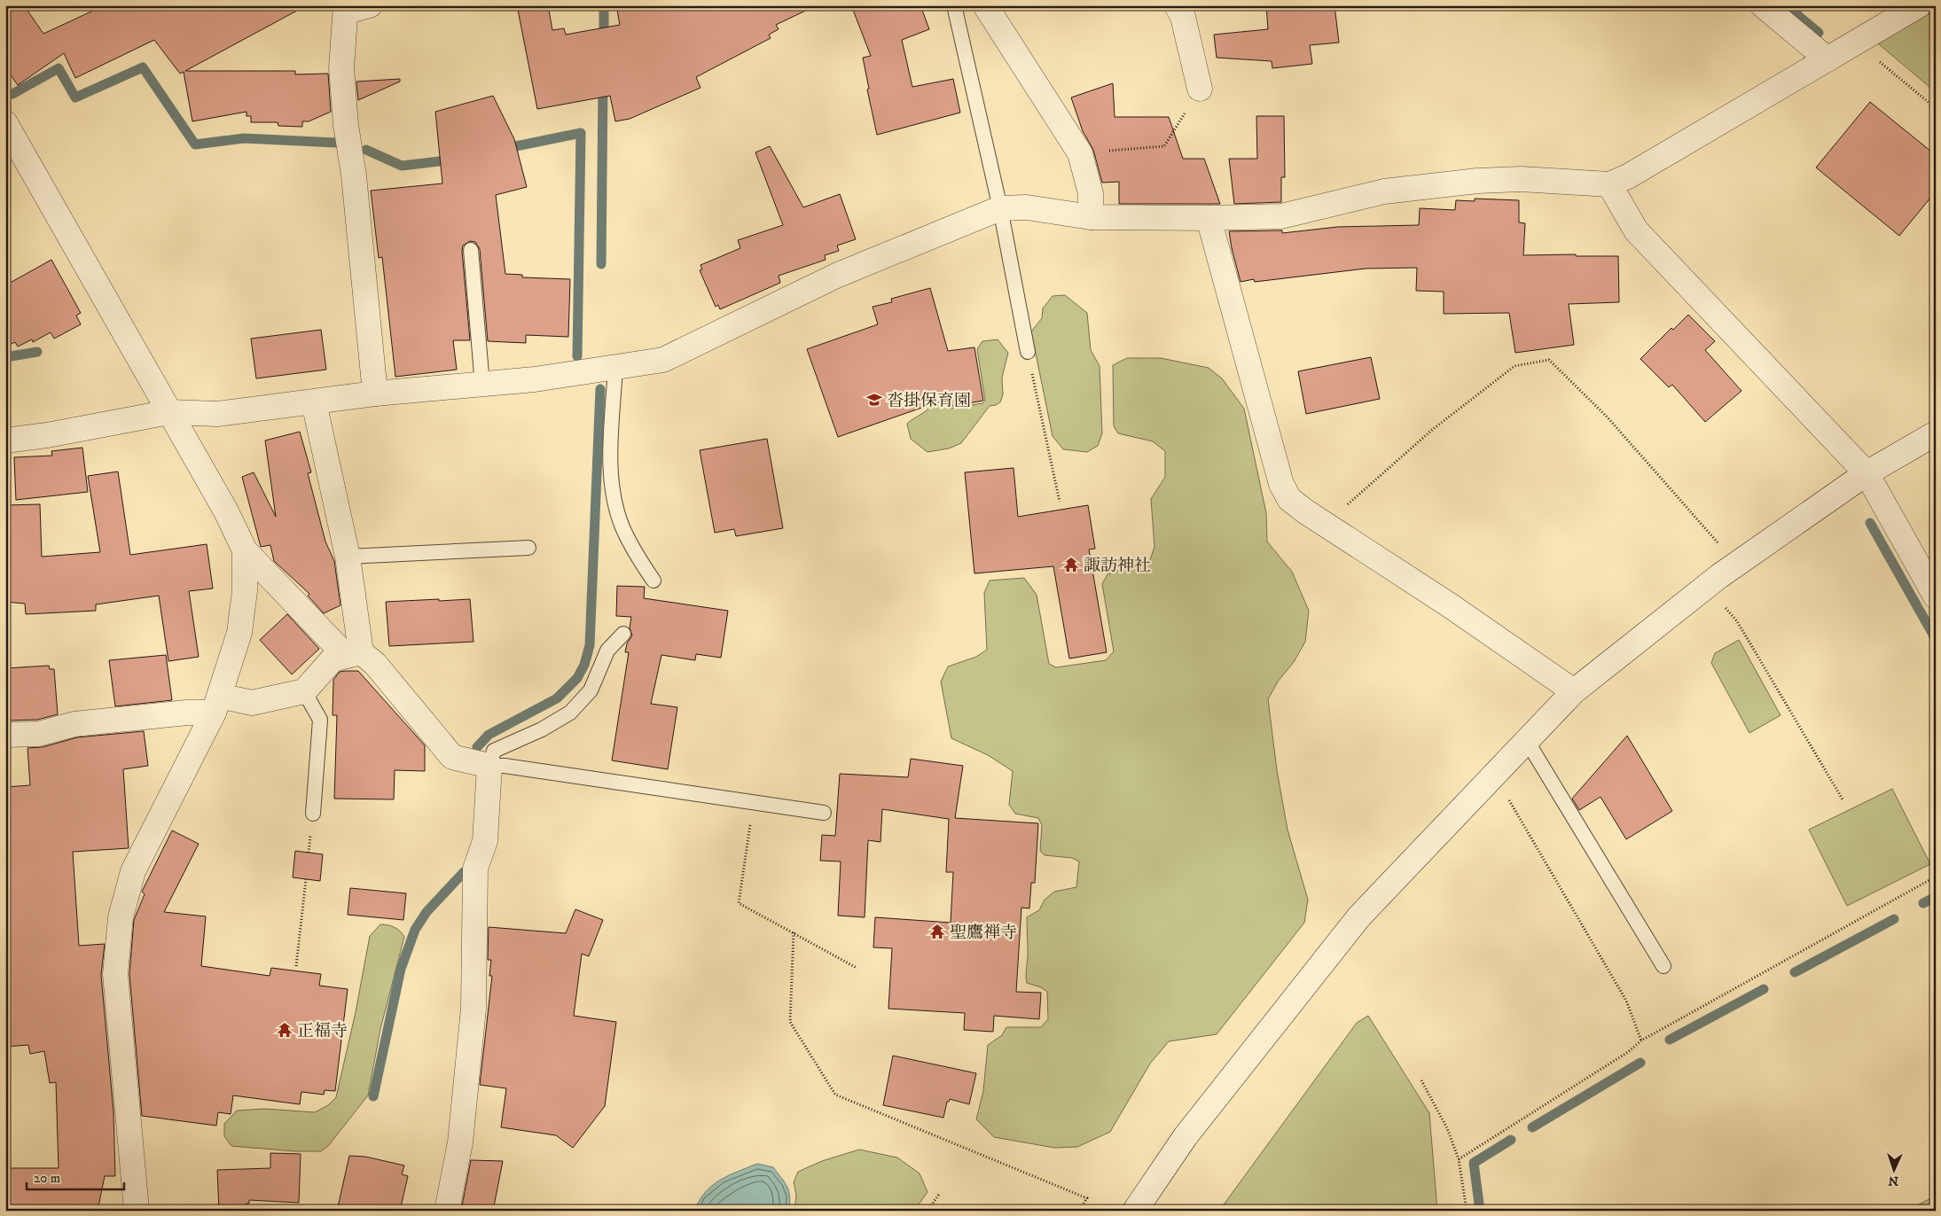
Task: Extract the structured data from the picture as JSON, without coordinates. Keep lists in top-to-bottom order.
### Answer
{
  "places": {
    "school or university": ["沓掛保育園"],
    "temple": ["諏訪神社", "聖鷹禅寺", "正福寺"]
  },
  "scale_bar": "20 m",
  "north": "bottom"
}
